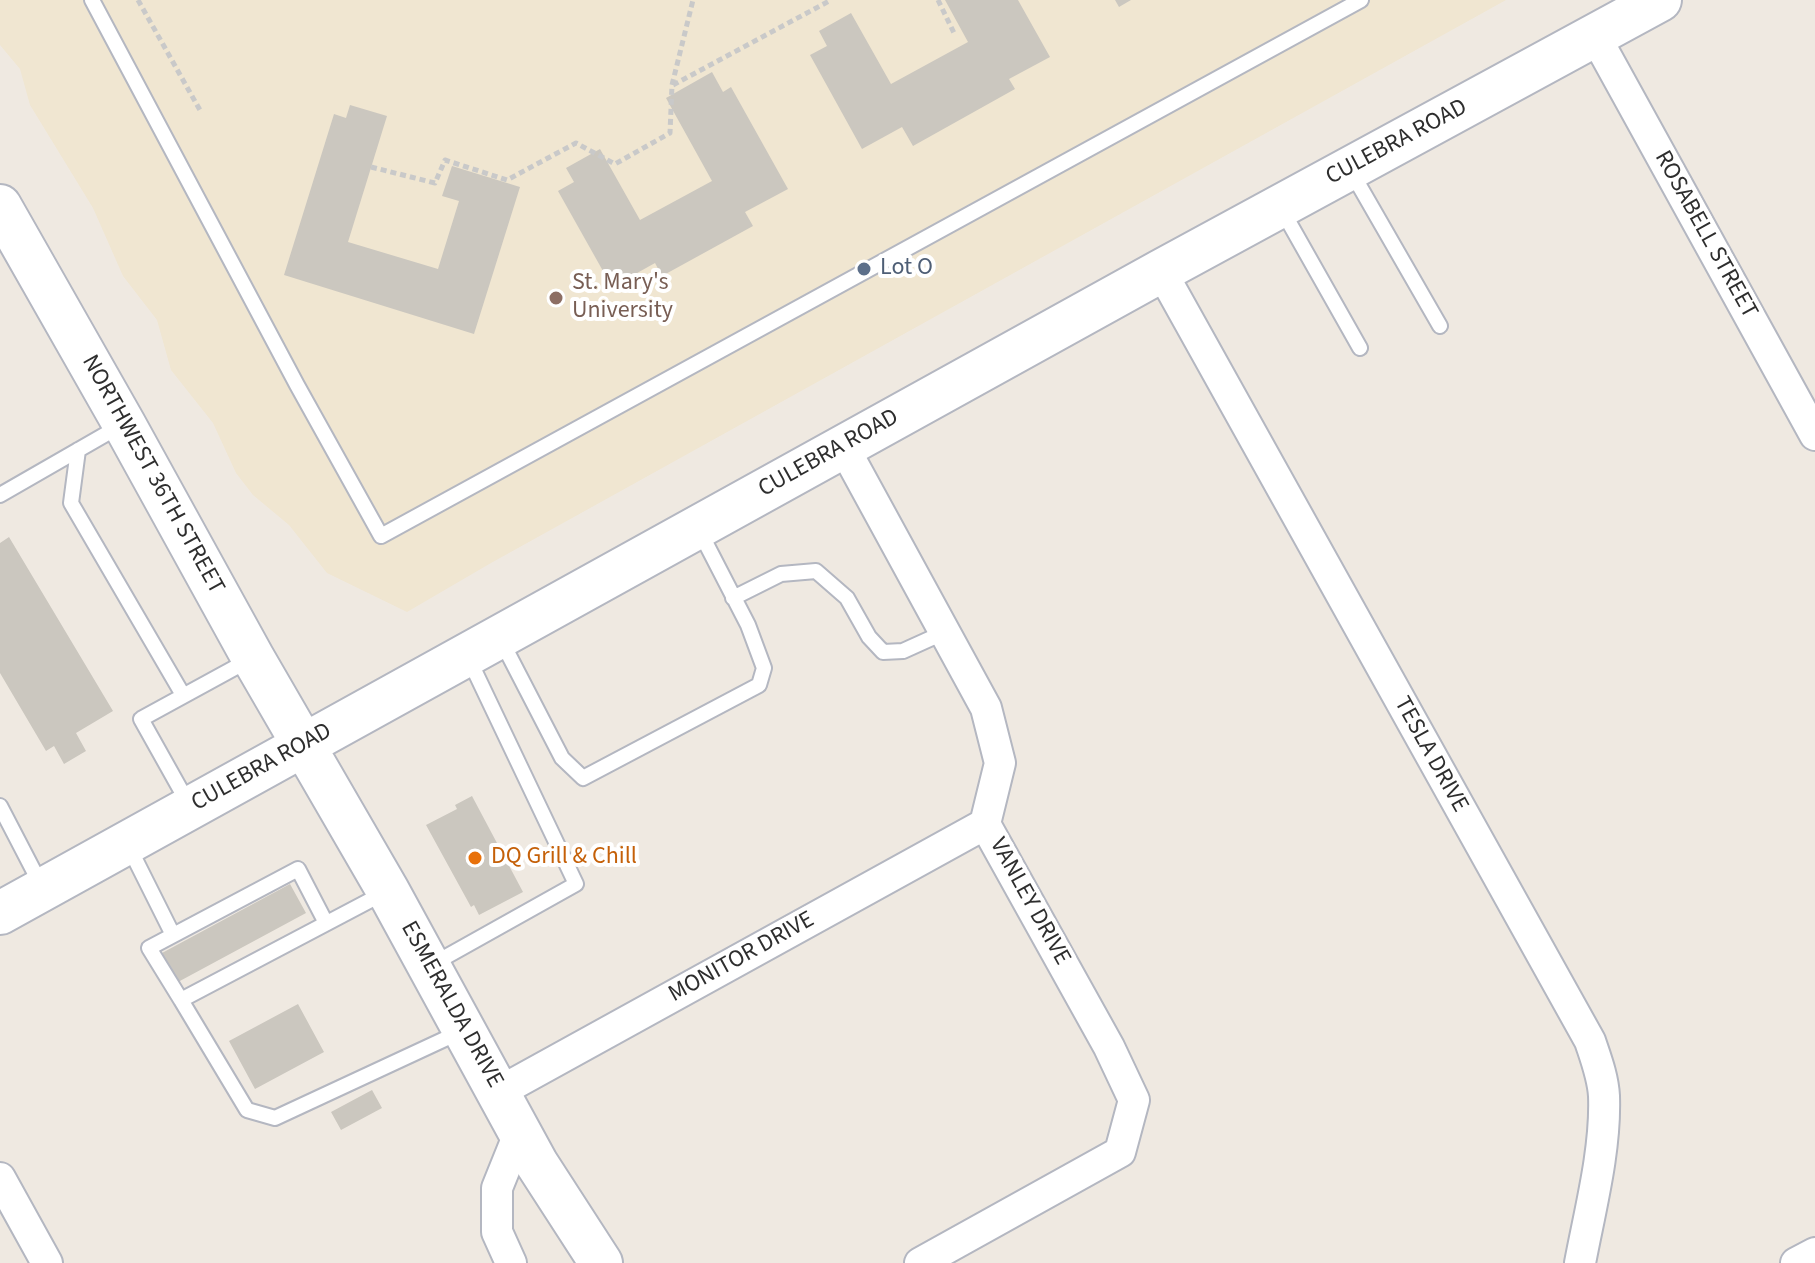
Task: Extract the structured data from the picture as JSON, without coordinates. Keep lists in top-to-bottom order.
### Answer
{
  "streets": {
    "main road": ["CULEBRA ROAD", "NORTHWEST 36TH STREET", "ESMERALDA DRIVE"],
    "street": [
      "ROSABELL STREET",
      "TESLA DRIVE",
      "VANLEY DRIVE",
      "MONITOR DRIVE"
    ]
  },
  "crossings": [
    ["CULEBRA ROAD", "ROSABELL STREET"],
    ["CULEBRA ROAD", "NORTHWEST 36TH STREET"],
    ["CULEBRA ROAD", "TESLA DRIVE"],
    ["CULEBRA ROAD", "VANLEY DRIVE"],
    ["CULEBRA ROAD", "ESMERALDA DRIVE"],
    ["NORTHWEST 36TH STREET", "ESMERALDA DRIVE"],
    ["VANLEY DRIVE", "MONITOR DRIVE"],
    ["MONITOR DRIVE", "ESMERALDA DRIVE"]
  ],
  "places": ["Lot O", "St. Mary's University", "DQ Grill & Chill"]
}
